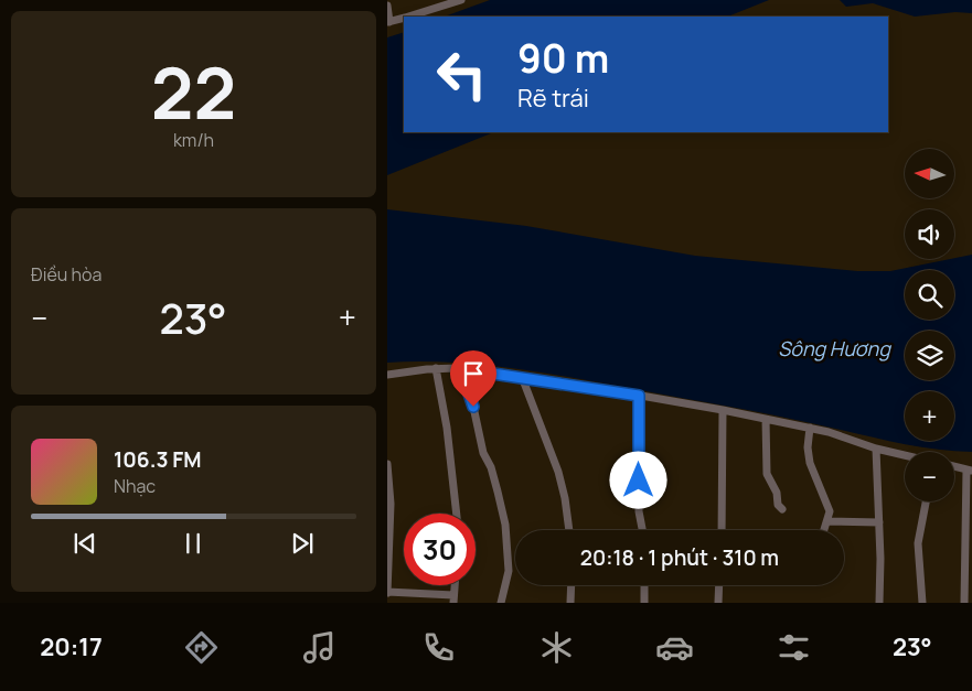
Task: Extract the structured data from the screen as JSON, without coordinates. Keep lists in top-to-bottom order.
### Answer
{
  "water": ["Sông Hương"],
  "north": "left",
  "page": {
    "tile": [
      ["22", "km/h"],
      "Điều hòa"
    ],
    "turn": ["90 m", "Rẽ trái"],
    "map_buttons": ["+", "−"],
    "heat": ["−", "23°", "+"],
    "song": ["106.3 FM", "Nhạc"],
    "limit": "30",
    "trip": "20:18 · 1 phút · 310 m",
    "tabs": ["20:17", "23°"]
  }
}
